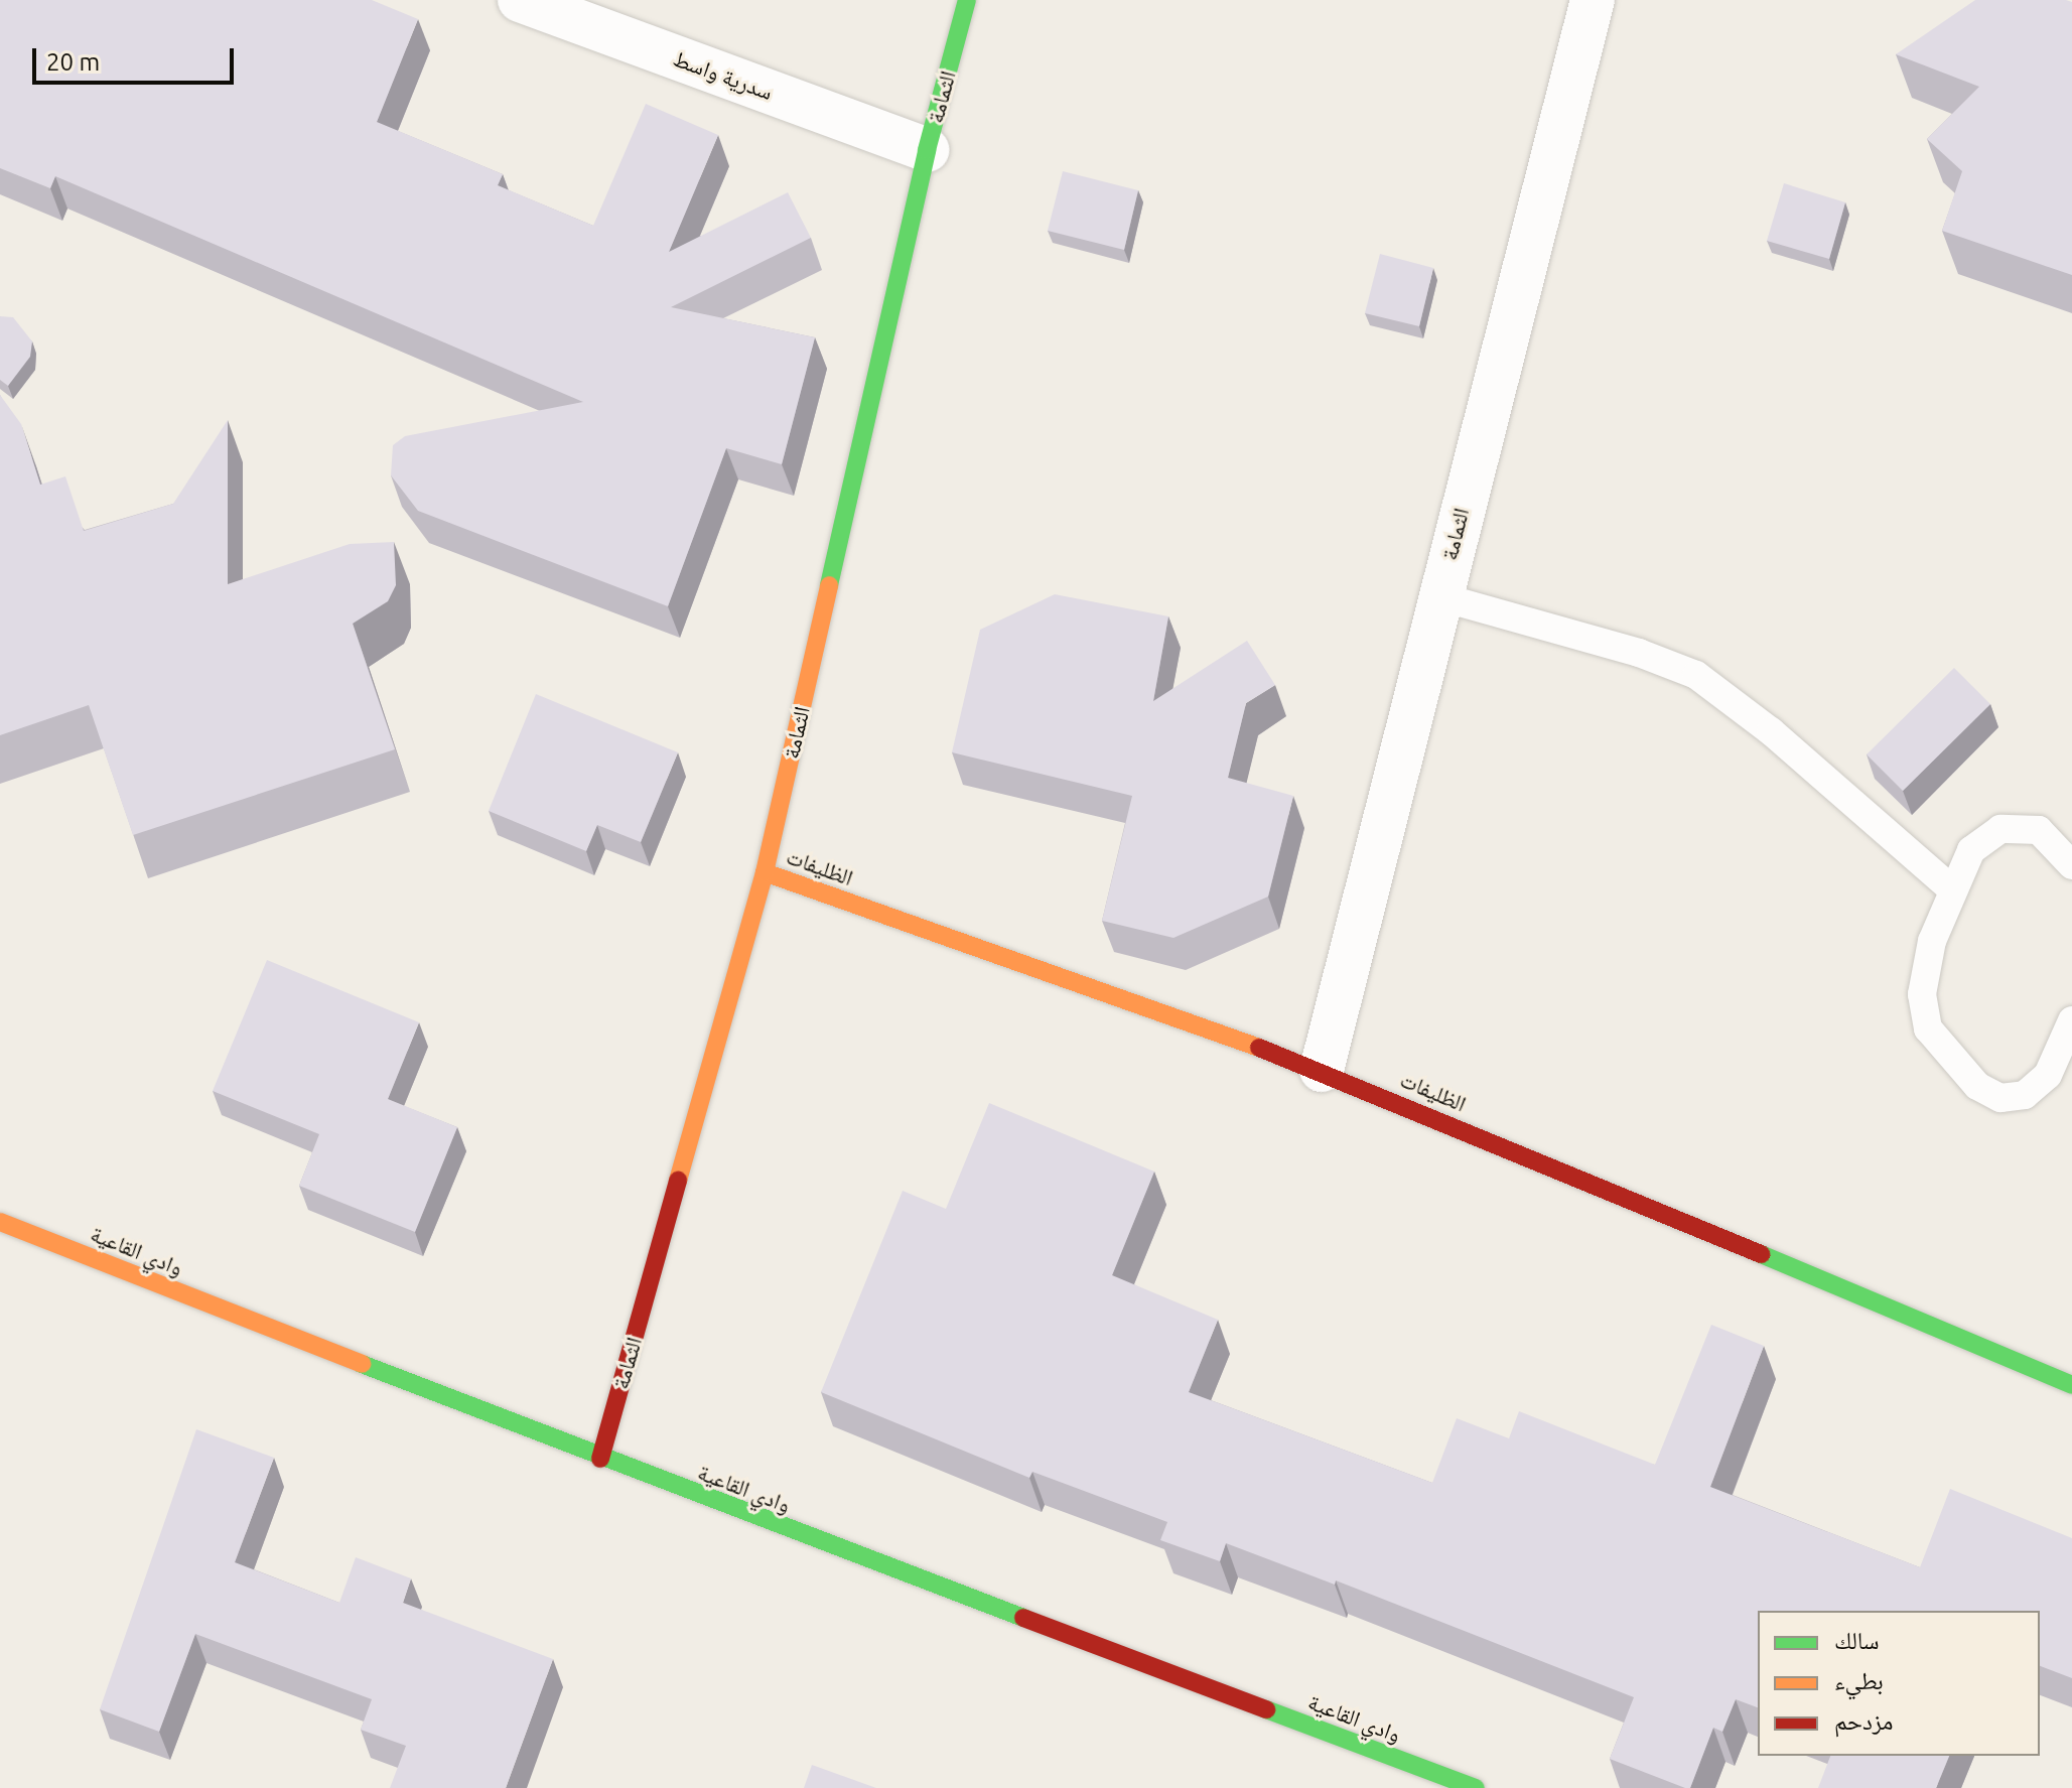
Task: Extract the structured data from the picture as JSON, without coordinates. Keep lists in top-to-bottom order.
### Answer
{
  "streets": {
    "street": [
      "سدرية واسط",
      "الثمامة",
      "الظليفات",
      "وادي القاعية"
    ]
  },
  "crossings": [
    ["سدرية واسط", "الثمامة"],
    ["الثمامة", "الظليفات"],
    ["الثمامة", "وادي القاعية"]
  ],
  "legend": ["سالك", "بطيء", "مزدحم"],
  "scale_bar": "20 m"
}
